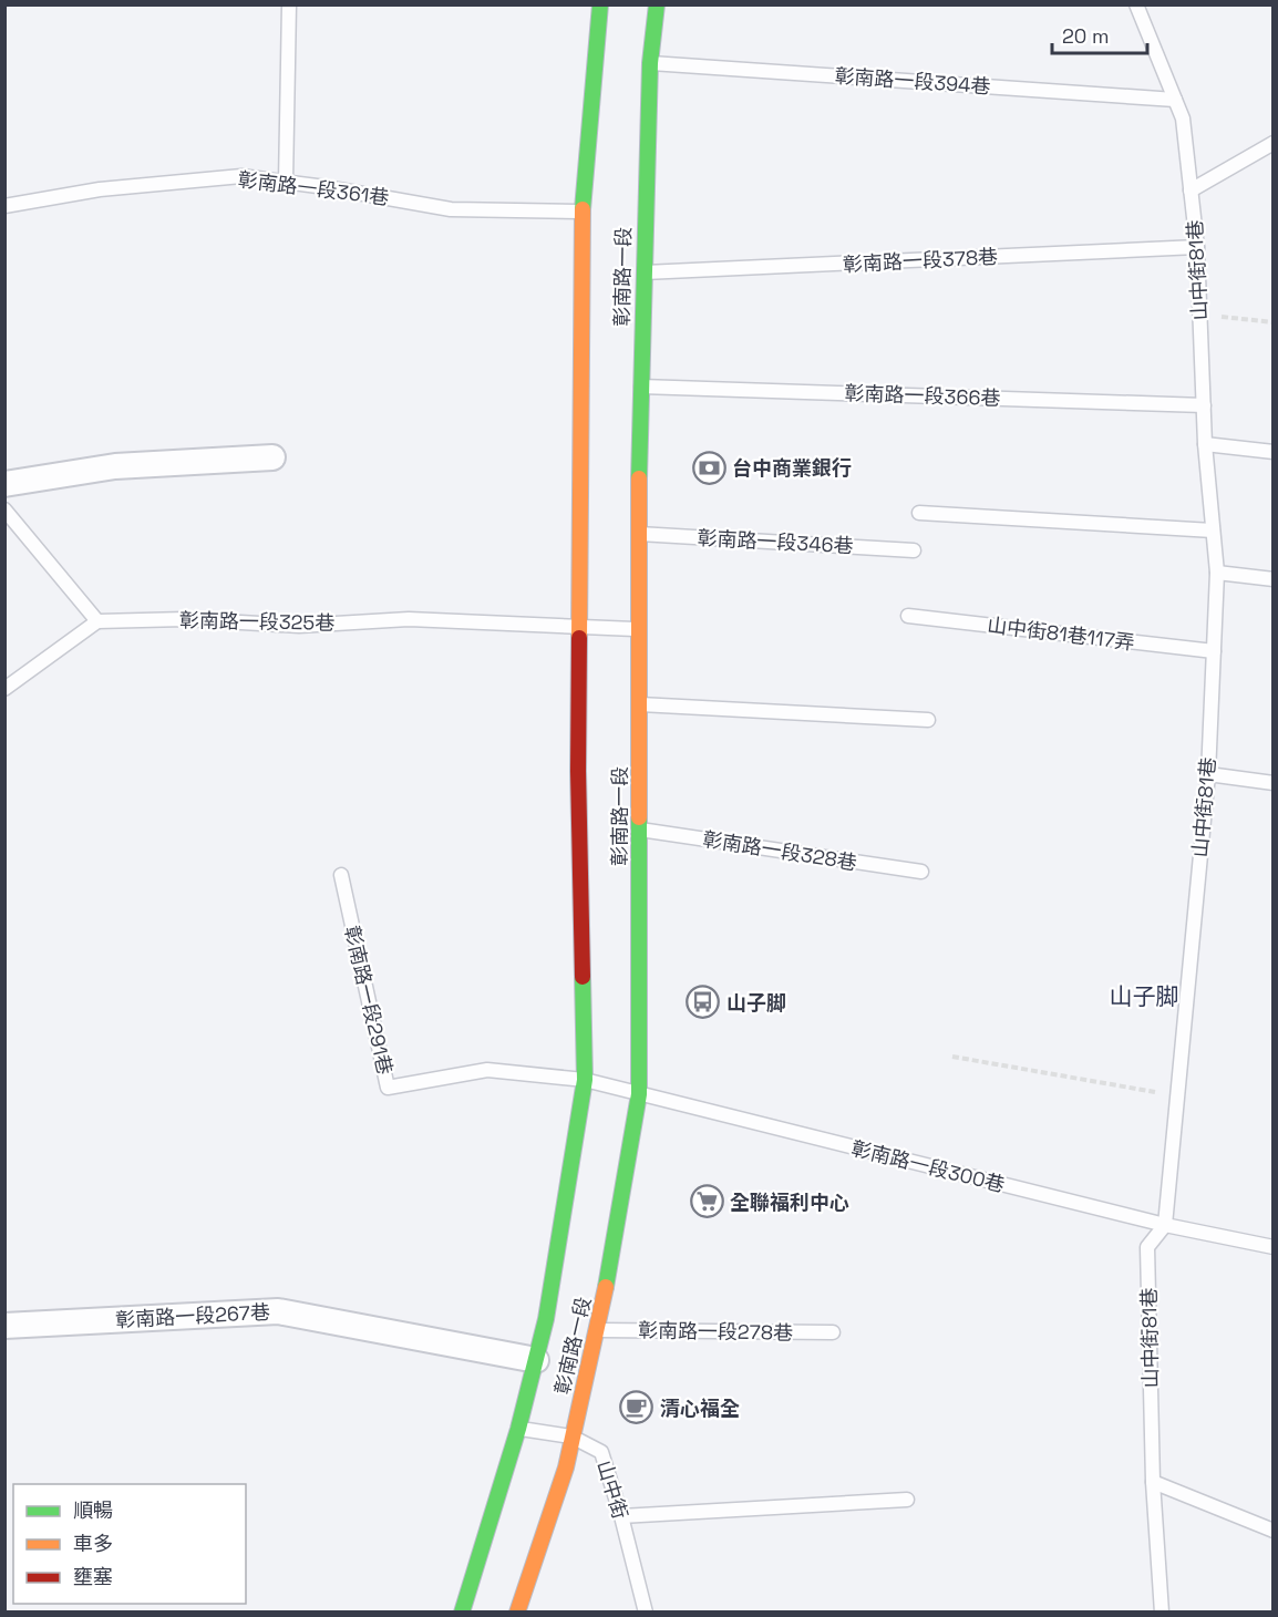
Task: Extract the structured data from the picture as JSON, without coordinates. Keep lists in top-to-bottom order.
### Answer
{
  "streets": {
    "main road": ["彰南路一段"],
    "street": ["彰南路一段267巷"],
    "lane": [
      "彰南路一段394巷",
      "彰南路一段361巷",
      "彰南路一段378巷",
      "山中街81巷",
      "彰南路一段366巷",
      "彰南路一段346巷",
      "彰南路一段325巷",
      "山中街81巷117弄",
      "彰南路一段328巷",
      "彰南路一段291巷",
      "彰南路一段300巷",
      "彰南路一段278巷",
      "山中街"
    ]
  },
  "crossings": [
    ["彰南路一段394巷", "山中街81巷"],
    ["彰南路一段394巷", "彰南路一段"],
    ["彰南路一段361巷", "彰南路一段"],
    ["彰南路一段378巷", "山中街81巷"],
    ["彰南路一段378巷", "彰南路一段"],
    ["山中街81巷", "彰南路一段366巷"],
    ["山中街81巷", "山中街81巷117弄"],
    ["山中街81巷", "彰南路一段300巷"],
    ["彰南路一段", "彰南路一段366巷"],
    ["彰南路一段", "彰南路一段346巷"],
    ["彰南路一段", "彰南路一段325巷"],
    ["彰南路一段", "彰南路一段328巷"],
    ["彰南路一段", "彰南路一段291巷"],
    ["彰南路一段", "彰南路一段300巷"],
    ["彰南路一段", "彰南路一段267巷"],
    ["彰南路一段", "彰南路一段278巷"],
    ["彰南路一段", "山中街"],
    ["彰南路一段291巷", "彰南路一段300巷"]
  ],
  "districts": ["山子脚"],
  "places": {
    "bank": ["台中商業銀行"],
    "bus stop": ["山子脚"],
    "supermarket": ["全聯福利中心"],
    "cafe": ["清心福全"]
  },
  "legend": ["順暢", "車多", "壅塞"],
  "scale_bar": "20 m"
}
